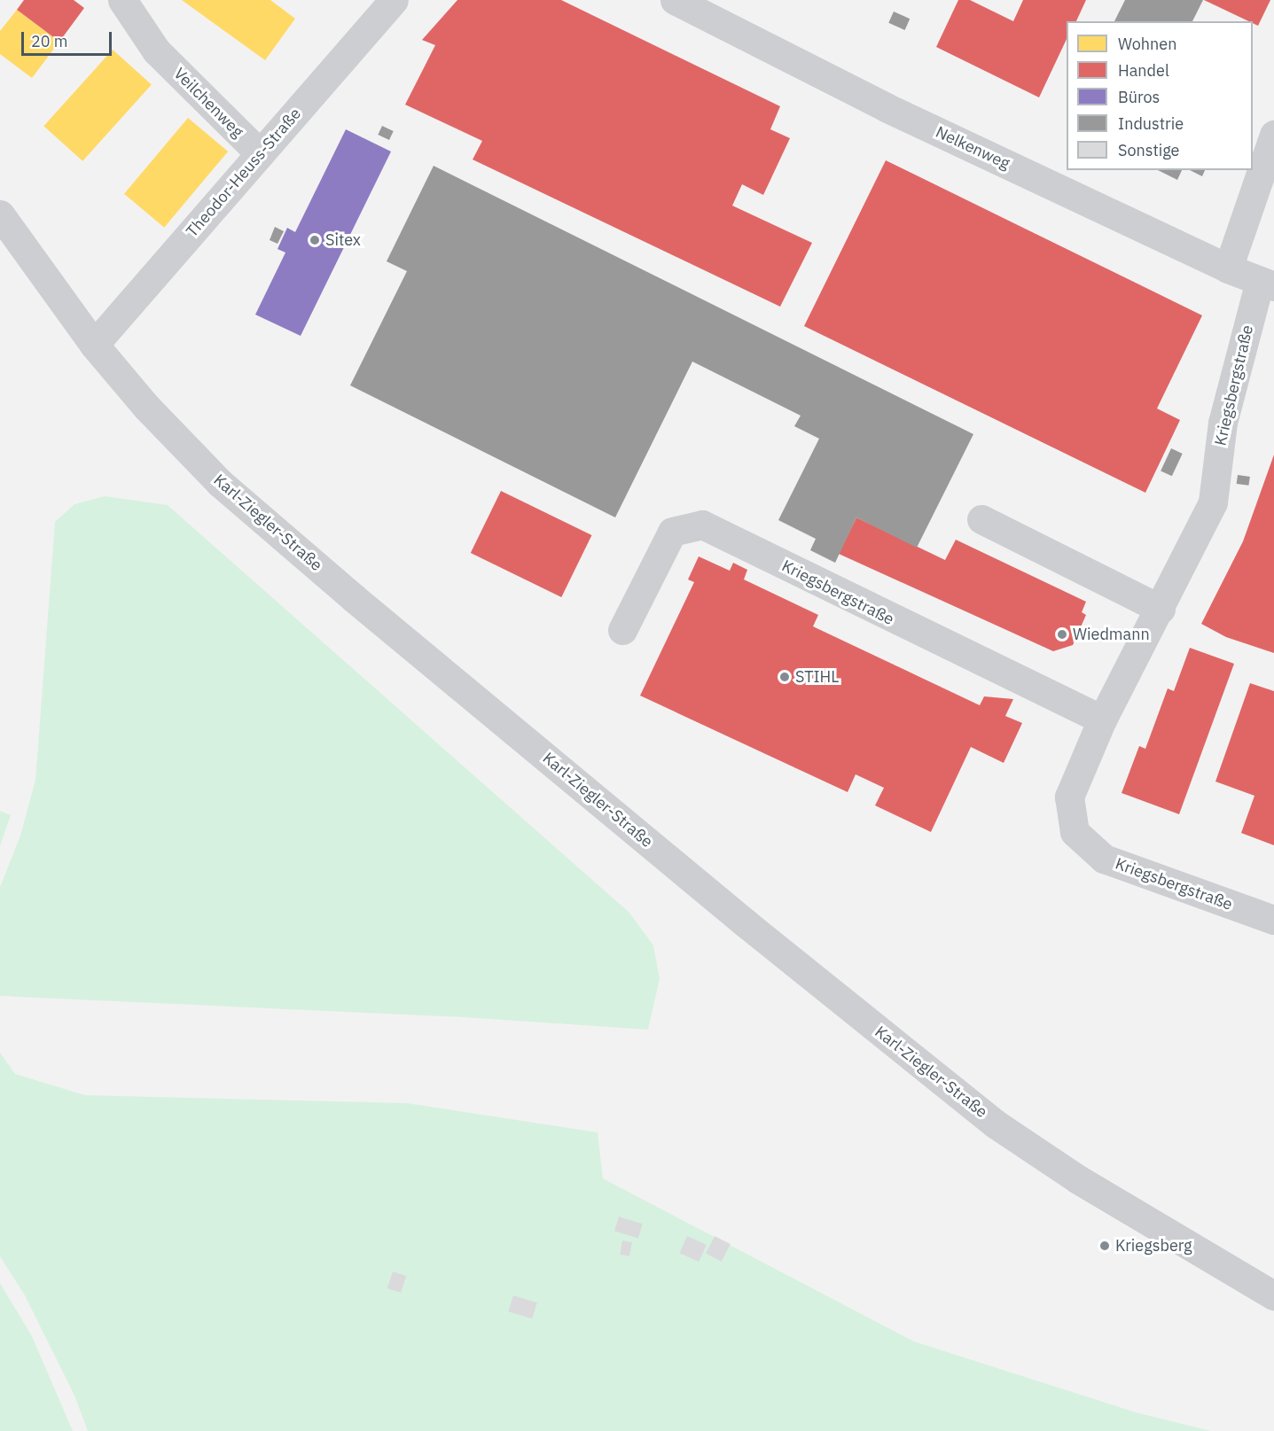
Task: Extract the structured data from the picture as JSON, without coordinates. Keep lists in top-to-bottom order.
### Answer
{
  "streets": {
    "street": [
      "Veilchenweg",
      "Nelkenweg",
      "Theodor-Heuss-Straße",
      "Kriegsbergstraße",
      "Karl-Ziegler-Straße"
    ]
  },
  "crossings": [
    ["Veilchenweg", "Theodor-Heuss-Straße"],
    ["Nelkenweg", "Kriegsbergstraße"],
    ["Theodor-Heuss-Straße", "Karl-Ziegler-Straße"]
  ],
  "places": [
    "Sitex",
    "Wiedmann",
    "STIHL",
    "Kriegsberg"
  ],
  "legend": [
    "Wohnen",
    "Handel",
    "Büros",
    "Industrie",
    "Sonstige"
  ],
  "scale_bar": "20 m"
}
